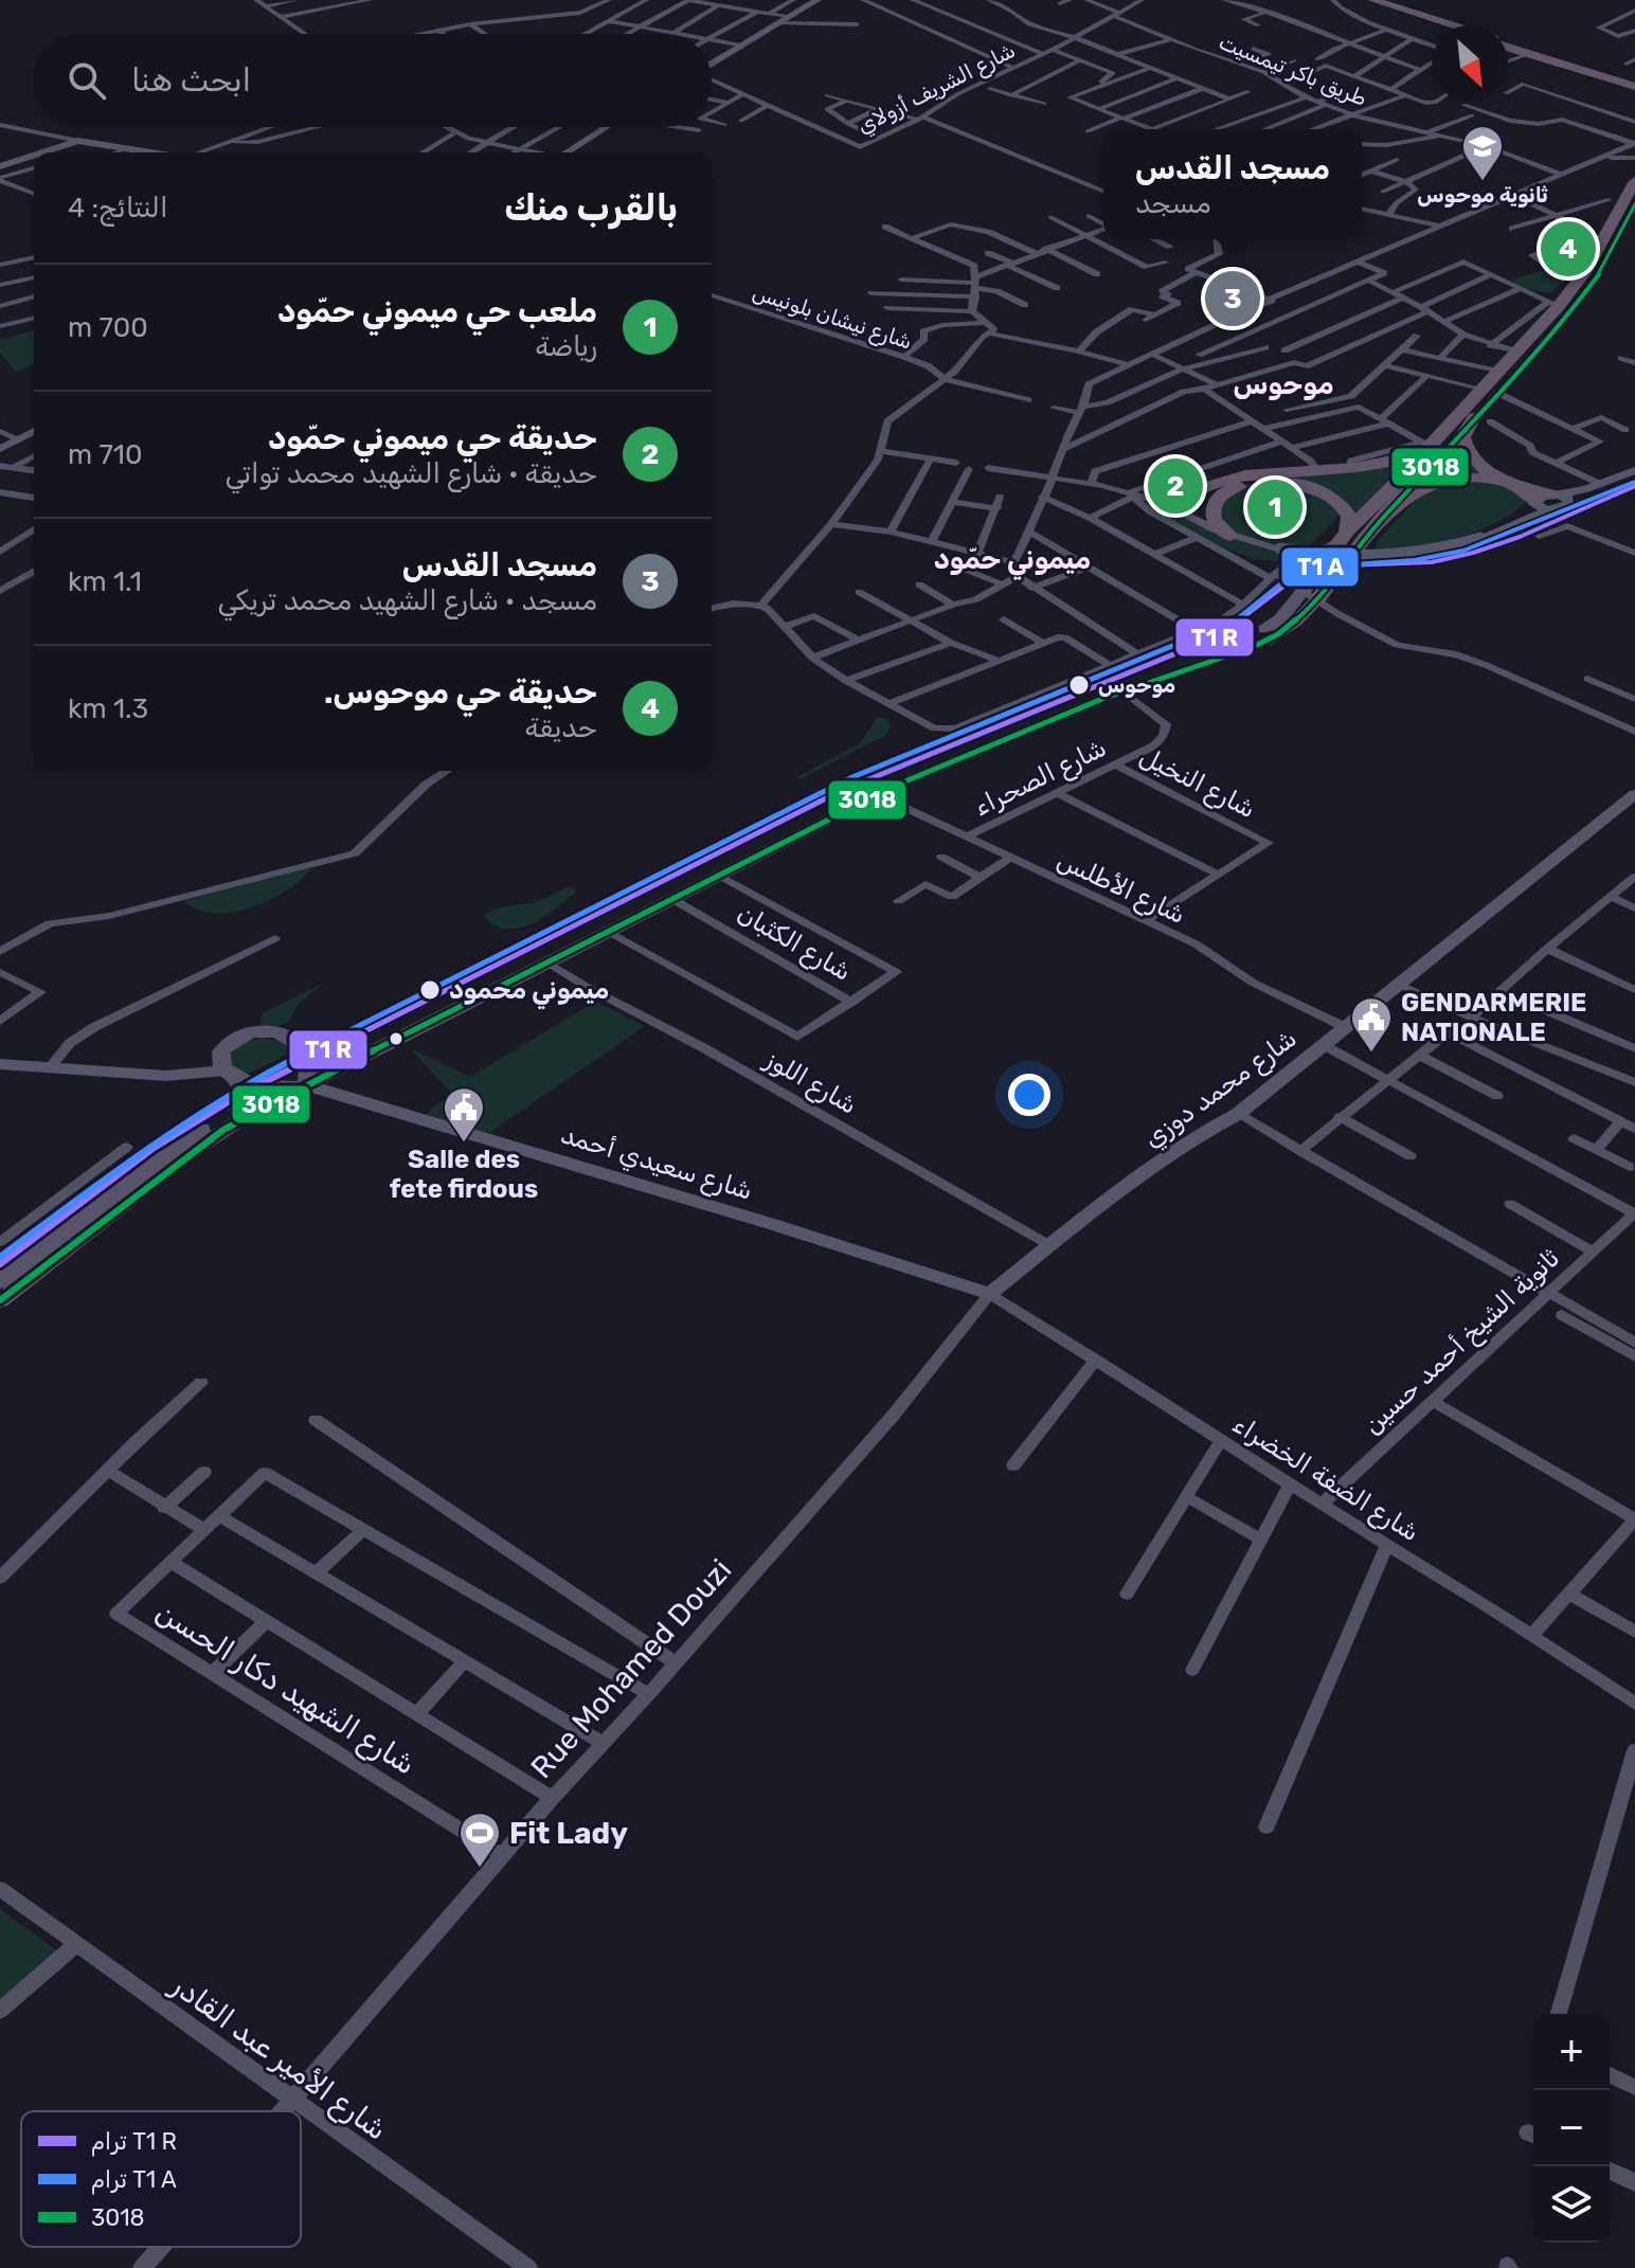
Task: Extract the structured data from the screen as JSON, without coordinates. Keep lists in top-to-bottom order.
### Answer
{
  "streets": {
    "street": [
      "طريق باكر تيمسيت",
      "شارع الشريف أزولاي",
      "شارع نيشان بلونيس",
      "شارع الصحراء",
      "شارع النخيل",
      "شارع الأطلس",
      "شارع الكثبان",
      "شارع اللوز",
      "شارع محمد دوزي",
      "شارع سعيدي أحمد",
      "ثانوية الشيخ أحمد حسين",
      "شارع الضفة الخضراء",
      "Rue Mohamed Douzi",
      "شارع الشهيد دكار الحسن",
      "شارع الأمير عبد القادر"
    ]
  },
  "crossings": [
    ["طريق باكر تيمسيت", "شارع الشريف أزولاي"],
    ["شارع الصحراء", "شارع النخيل"],
    ["شارع الصحراء", "شارع الأطلس"],
    ["شارع النخيل", "شارع الأطلس"],
    ["شارع الأطلس", "شارع محمد دوزي"],
    ["شارع اللوز", "شارع محمد دوزي"],
    ["شارع محمد دوزي", "شارع سعيدي أحمد"],
    ["شارع محمد دوزي", "شارع الضفة الخضراء"],
    ["شارع محمد دوزي", "Rue Mohamed Douzi"],
    ["شارع سعيدي أحمد", "شارع الضفة الخضراء"],
    ["شارع سعيدي أحمد", "Rue Mohamed Douzi"],
    ["ثانوية الشيخ أحمد حسين", "شارع الضفة الخضراء"],
    ["شارع الضفة الخضراء", "Rue Mohamed Douzi"],
    ["Rue Mohamed Douzi", "شارع الشهيد دكار الحسن"],
    ["Rue Mohamed Douzi", "شارع الأمير عبد القادر"]
  ],
  "districts": ["موحوس", "ميموني حمّود"],
  "places": {
    "school or university": ["ثانوية موحوس"],
    "other": ["موحوس", "ميموني محمود"],
    "public building": ["GENDARMERIE NATIONALE", "Salle des fete firdous"],
    "sports": ["Fit Lady"]
  },
  "lines": ["transit line 3018"],
  "legend": ["ترام T1 R", "ترام T1 A", "3018"],
  "north": "bottom right",
  "page": {
    "search": "ابحث هنا",
    "popup": ["مسجد القدس", "مسجد"],
    "heading": ["بالقرب منك", "النتائج: 4"],
    "pins": [
      "4",
      "3",
      "2",
      "1"
    ],
    "list": [
      {
        "mark": "1",
        "name": "ملعب حي ميموني حمّود",
        "note": "رياضة",
        "value": "700 m"
      },
      {
        "mark": "2",
        "name": "حديقة حي ميموني حمّود",
        "note": "حديقة · شارع الشهيد محمد تواتي",
        "value": "710 m"
      },
      {
        "mark": "3",
        "name": "مسجد القدس",
        "note": "مسجد · شارع الشهيد محمد تريكي",
        "value": "1.1 km"
      },
      {
        "mark": "4",
        "name": "حديقة حي موحوس.",
        "note": "حديقة",
        "value": "1.3 km"
      }
    ],
    "map_buttons": ["+", "−"]
  }
}
